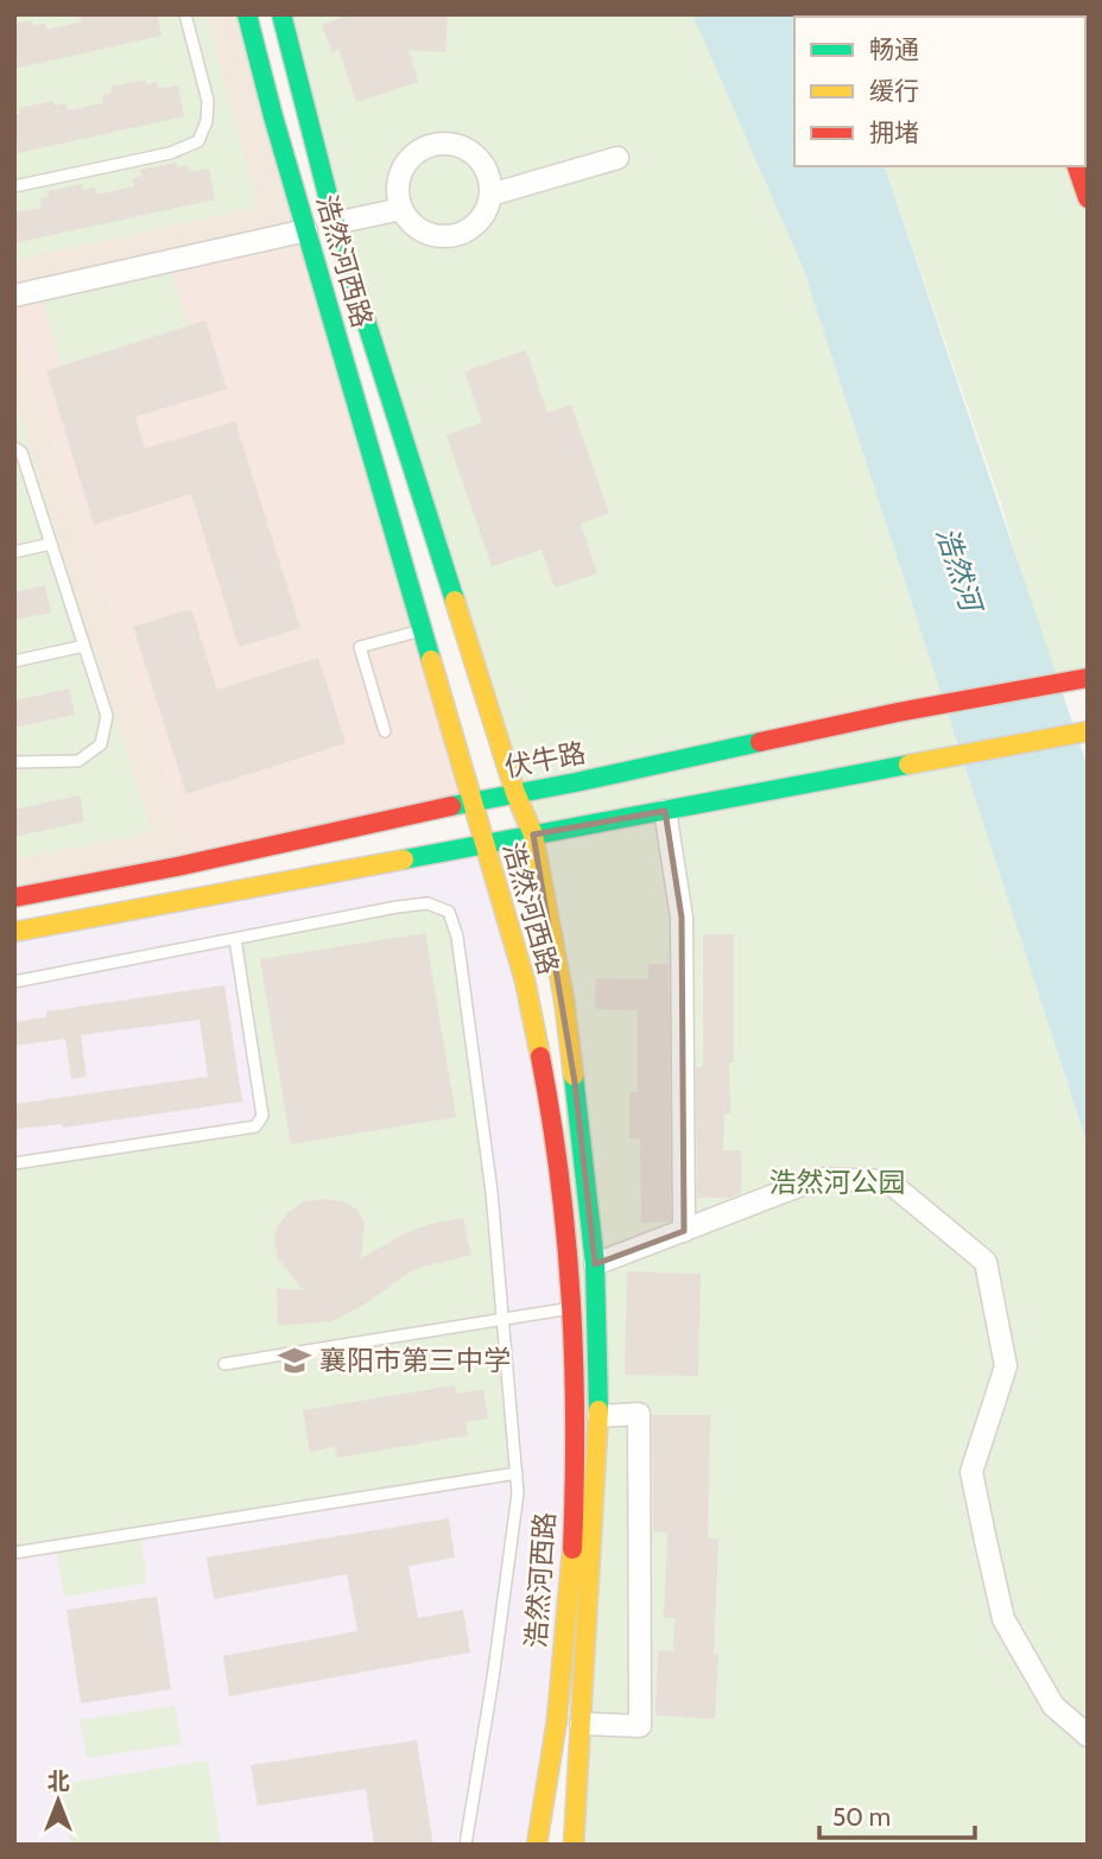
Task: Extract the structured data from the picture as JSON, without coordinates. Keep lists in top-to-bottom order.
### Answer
{
  "streets": {
    "street": ["浩然河西路", "伏牛路"]
  },
  "crossings": [
    ["浩然河西路", "伏牛路"]
  ],
  "water": ["浩然河"],
  "parks": ["浩然河公园"],
  "places": {
    "school or university": ["襄阳市第三中学"]
  },
  "legend": ["畅通", "缓行", "拥堵"],
  "scale_bar": "50 m",
  "north": "top"
}
